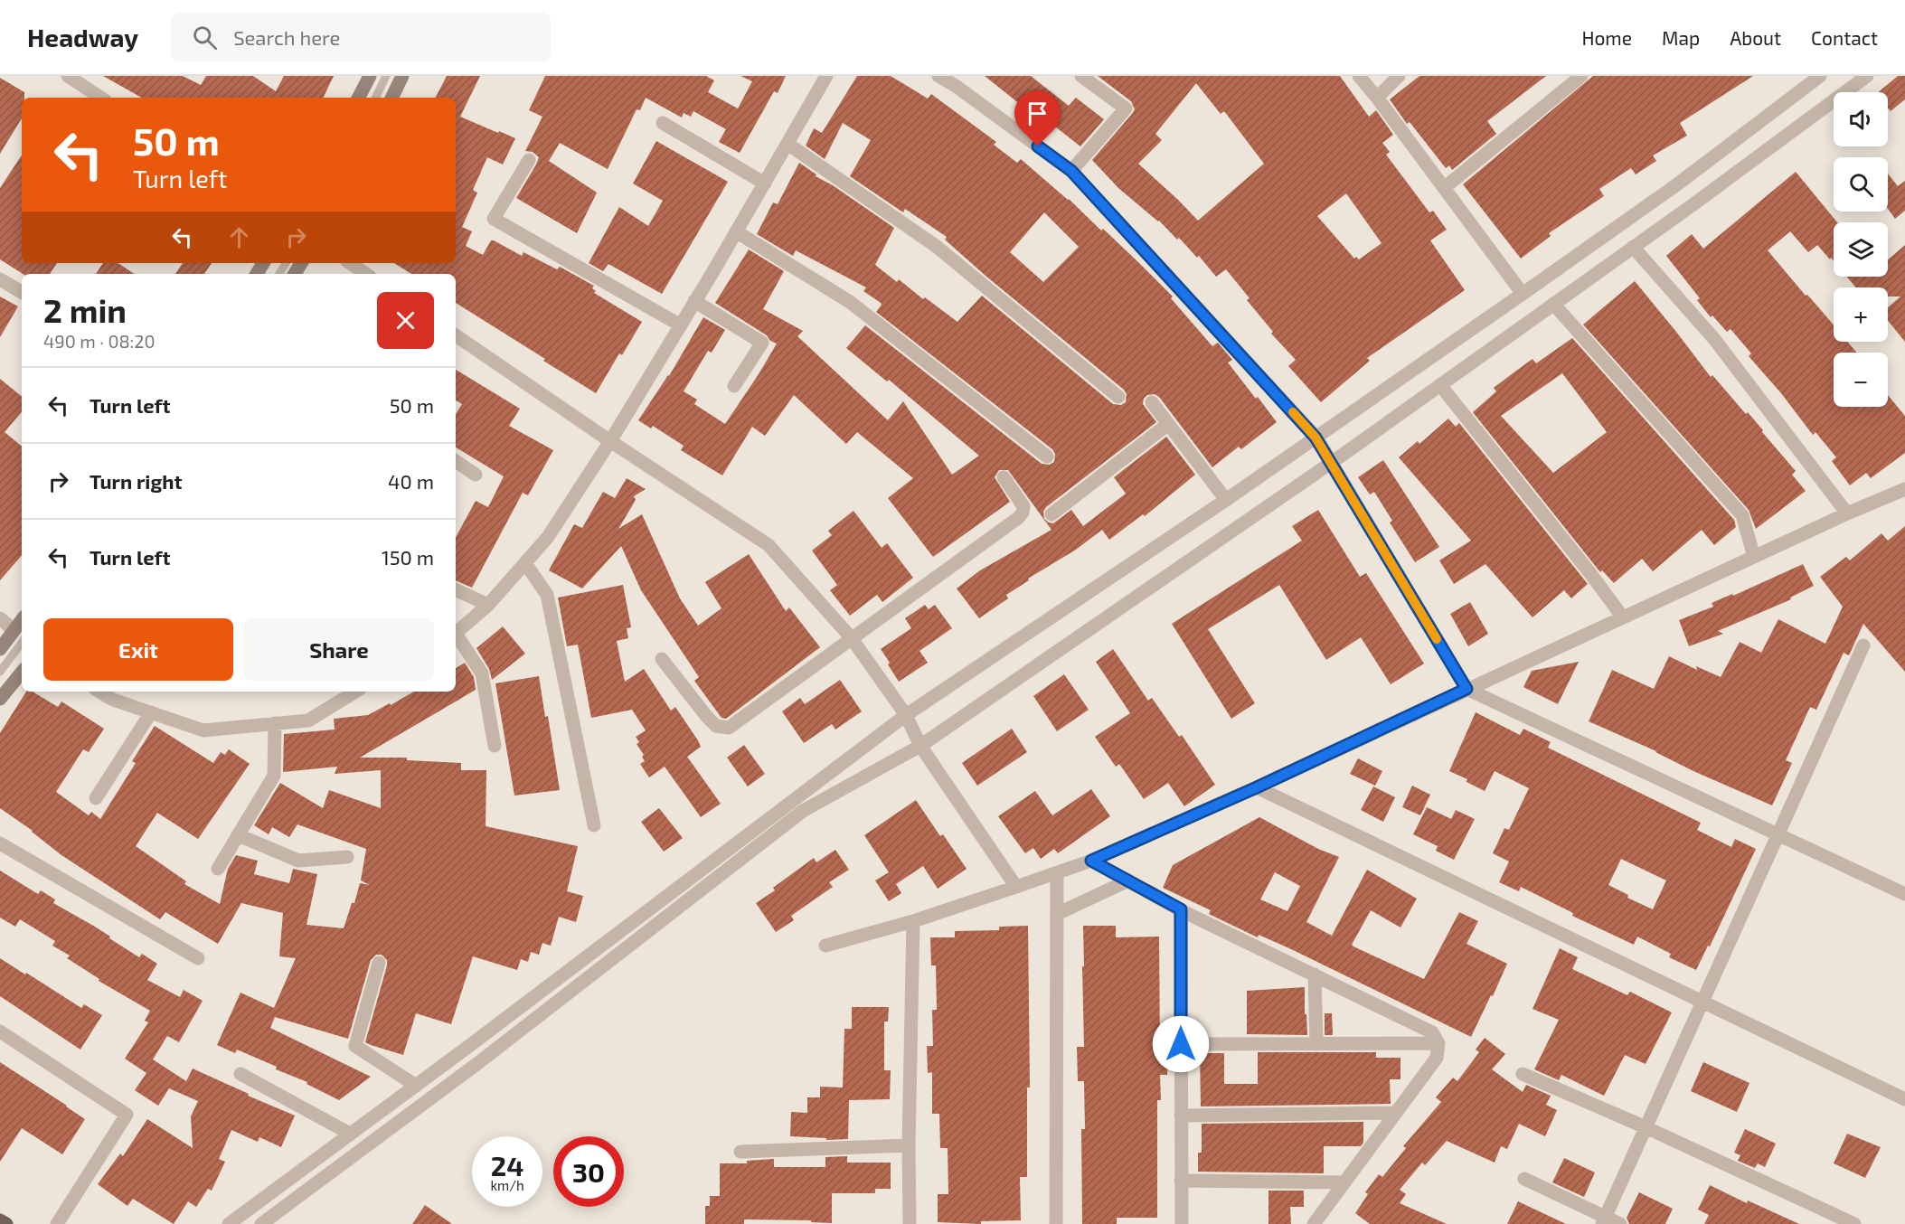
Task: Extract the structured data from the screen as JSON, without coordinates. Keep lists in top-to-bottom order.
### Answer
{
  "page": {
    "header": "Headway",
    "search": "Search here",
    "nav": [
      "Home",
      "Map",
      "About",
      "Contact"
    ],
    "map_buttons": ["+", "−"],
    "turn": ["50 m", "Turn left"],
    "heading": ["2 min", "490 m · 08:20"],
    "list": [
      {
        "name": "Turn left",
        "value": "50 m"
      },
      {
        "name": "Turn right",
        "value": "40 m"
      },
      {
        "name": "Turn left",
        "value": "150 m"
      }
    ],
    "buttons": ["Exit", "Share"],
    "speed": "24 km/h",
    "limit": "30"
  }
}
